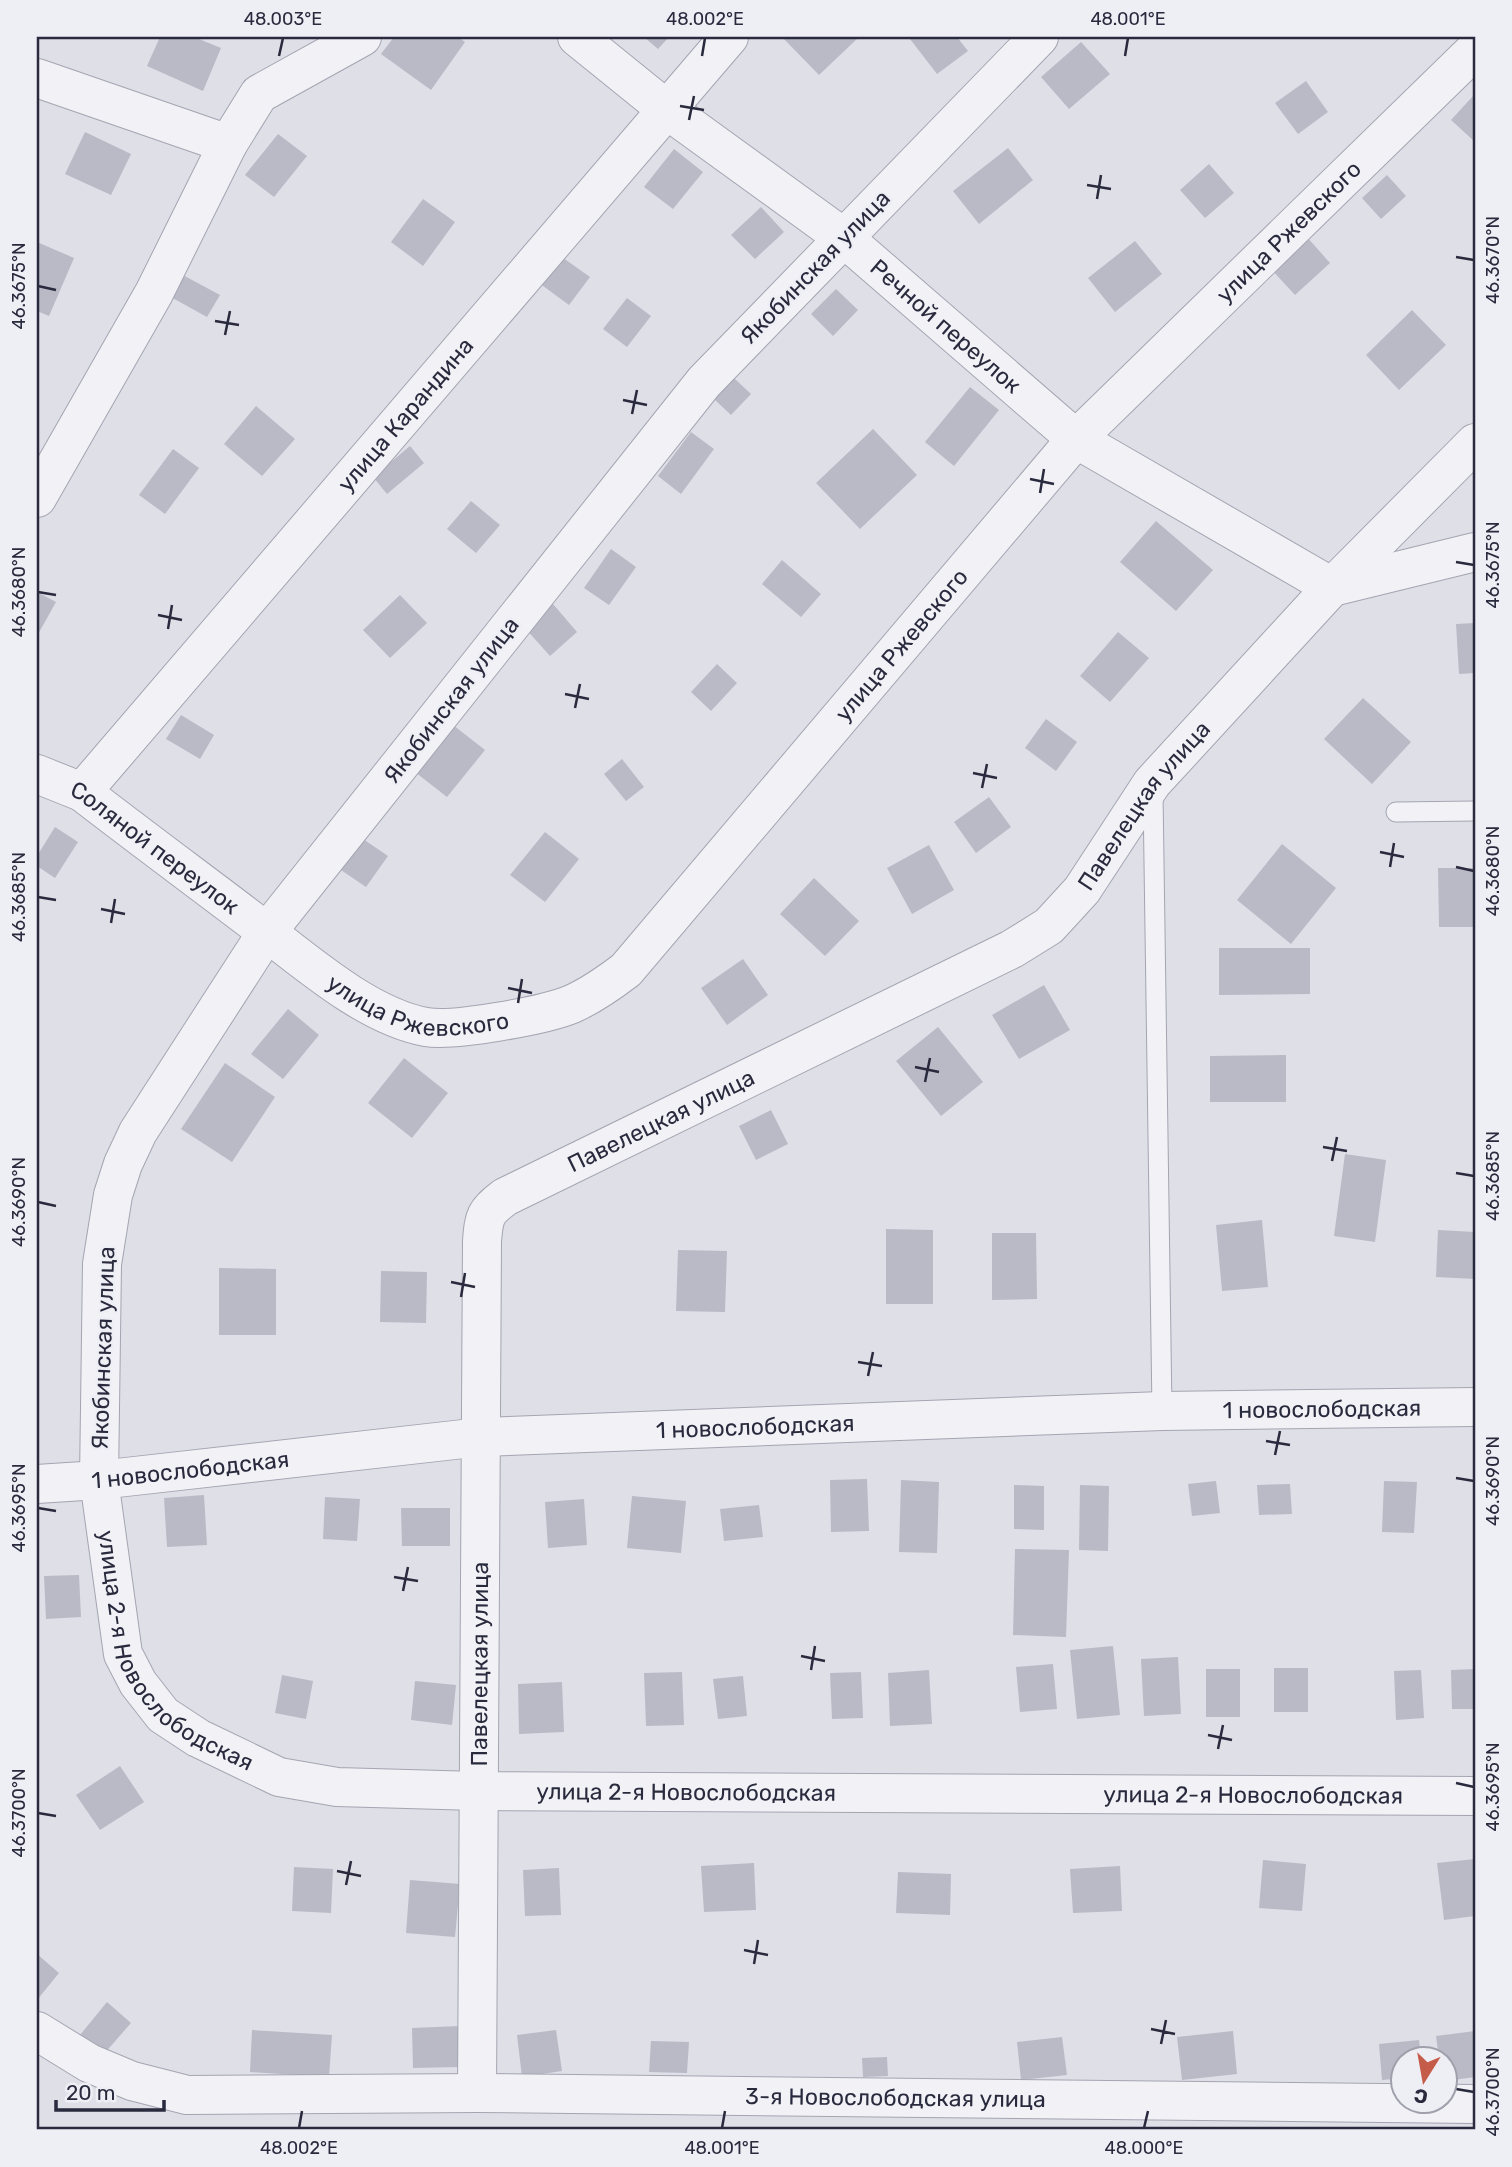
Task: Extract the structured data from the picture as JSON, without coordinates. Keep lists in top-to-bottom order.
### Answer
{
  "streets": {
    "street": [
      "улица Ржевского",
      "Якобинская улица",
      "Речной переулок",
      "улица Карандина",
      "Павелецкая улица",
      "Соляной переулок",
      "1 новослободская",
      "улица 2-я Новослободская",
      "3-я Новослободская улица"
    ]
  },
  "crossings": [
    ["улица Ржевского", "Якобинская улица"],
    ["улица Ржевского", "Речной переулок"],
    ["улица Ржевского", "Соляной переулок"],
    ["Якобинская улица", "Речной переулок"],
    ["Якобинская улица", "Соляной переулок"],
    ["Якобинская улица", "1 новослободская"],
    ["Якобинская улица", "улица 2-я Новослободская"],
    ["Речной переулок", "улица Карандина"],
    ["Речной переулок", "Павелецкая улица"],
    ["улица Карандина", "Соляной переулок"],
    ["Павелецкая улица", "1 новослободская"],
    ["Павелецкая улица", "улица 2-я Новослободская"],
    ["Павелецкая улица", "3-я Новослободская улица"],
    ["1 новослободская", "улица 2-я Новослободская"]
  ],
  "scale_bar": "20 m",
  "north": "bottom",
  "coordinates": [
    "48.003°E",
    "48.002°E",
    "48.001°E",
    "46.3670°N",
    "46.3675°N",
    "46.3680°N",
    "46.3685°N",
    "46.3690°N",
    "46.3695°N",
    "46.3700°N",
    "48.000°E"
  ]
}
